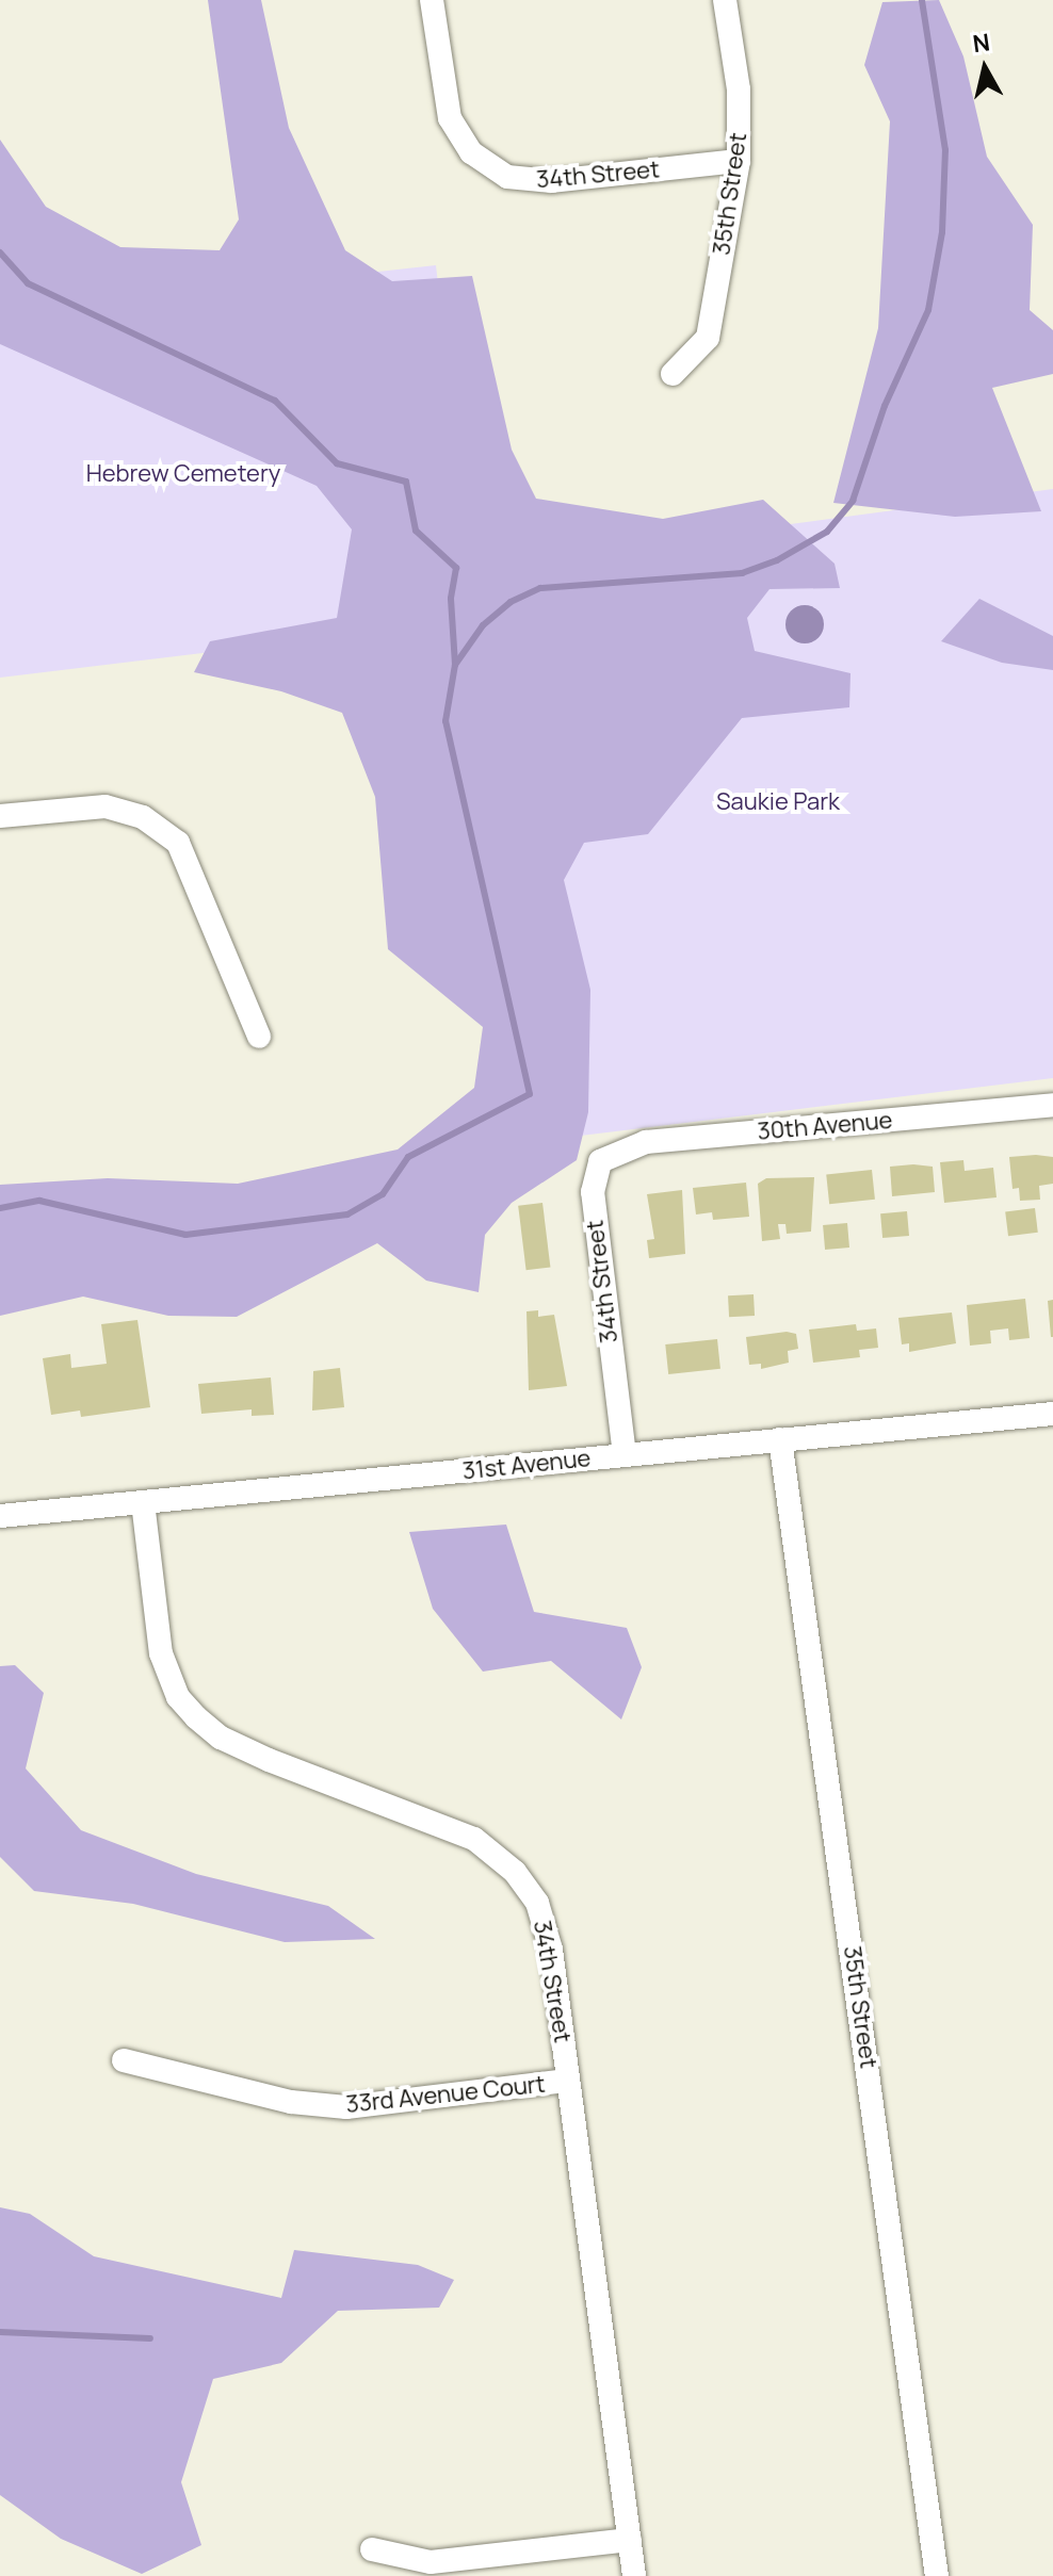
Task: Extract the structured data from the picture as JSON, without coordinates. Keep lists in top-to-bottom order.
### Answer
{
  "streets": {
    "street": [
      "34th Street",
      "35th Street",
      "30th Avenue",
      "31st Avenue",
      "33rd Avenue Court"
    ]
  },
  "crossings": [
    ["34th Street", "35th Street"],
    ["34th Street", "30th Avenue"],
    ["34th Street", "31st Avenue"],
    ["34th Street", "33rd Avenue Court"],
    ["35th Street", "31st Avenue"]
  ],
  "parks": ["Hebrew Cemetery", "Saukie Park"],
  "north": "top"
}
